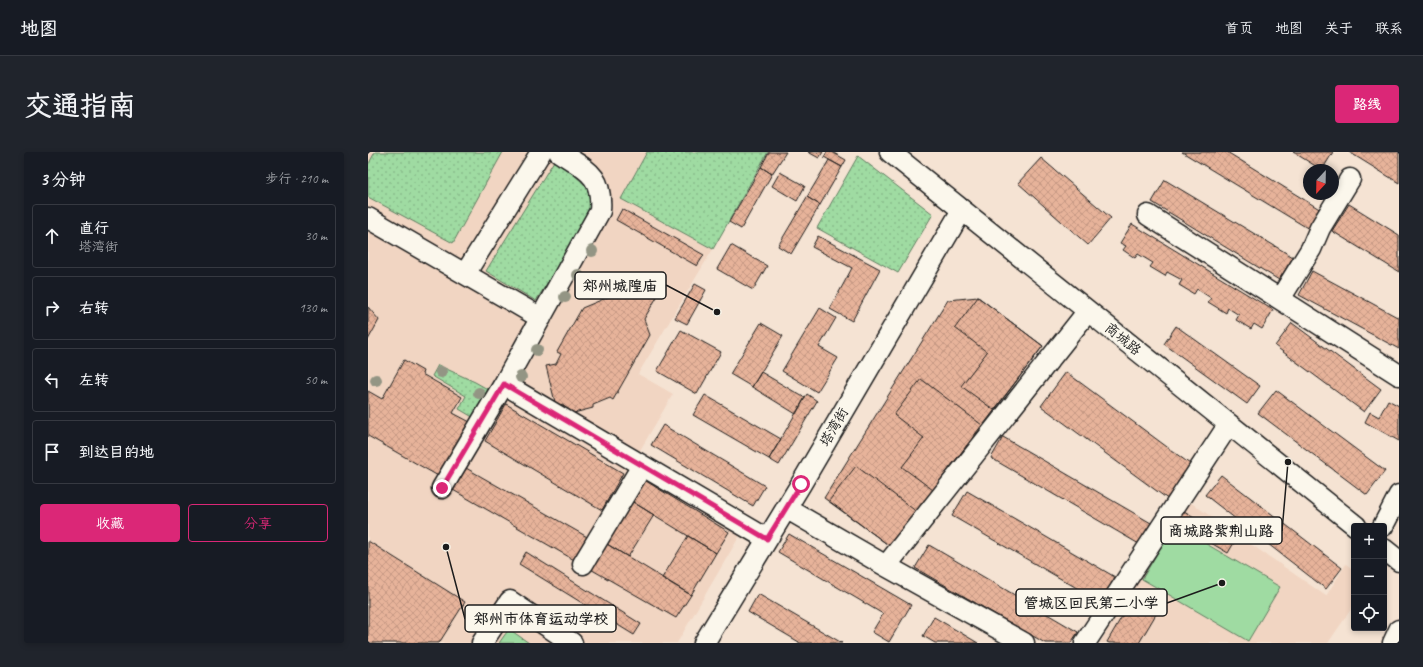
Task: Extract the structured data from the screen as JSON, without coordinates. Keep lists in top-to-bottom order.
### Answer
{
  "streets": {
    "street": ["商城路", "塔湾街"]
  },
  "crossings": [
    ["商城路", "塔湾街"]
  ],
  "places": [
    "郑州城隍庙",
    "商城路紫荆山路",
    "郑州市体育运动学校",
    "管城区回民第二小学"
  ],
  "north": "bottom",
  "page": {
    "header": "地图",
    "nav": [
      "首页",
      "地图",
      "关于",
      "联系"
    ],
    "buttons": [
      "路线",
      ["收藏", "分享"]
    ],
    "title": "交通指南",
    "heading": ["3 分钟", "步行 · 210 m"],
    "list": [
      ["直行", "塔湾街", "30 m"],
      ["右转", "130 m"],
      ["左转", "50 m"],
      "到达目的地"
    ],
    "map_buttons": ["+", "−"]
  }
}
